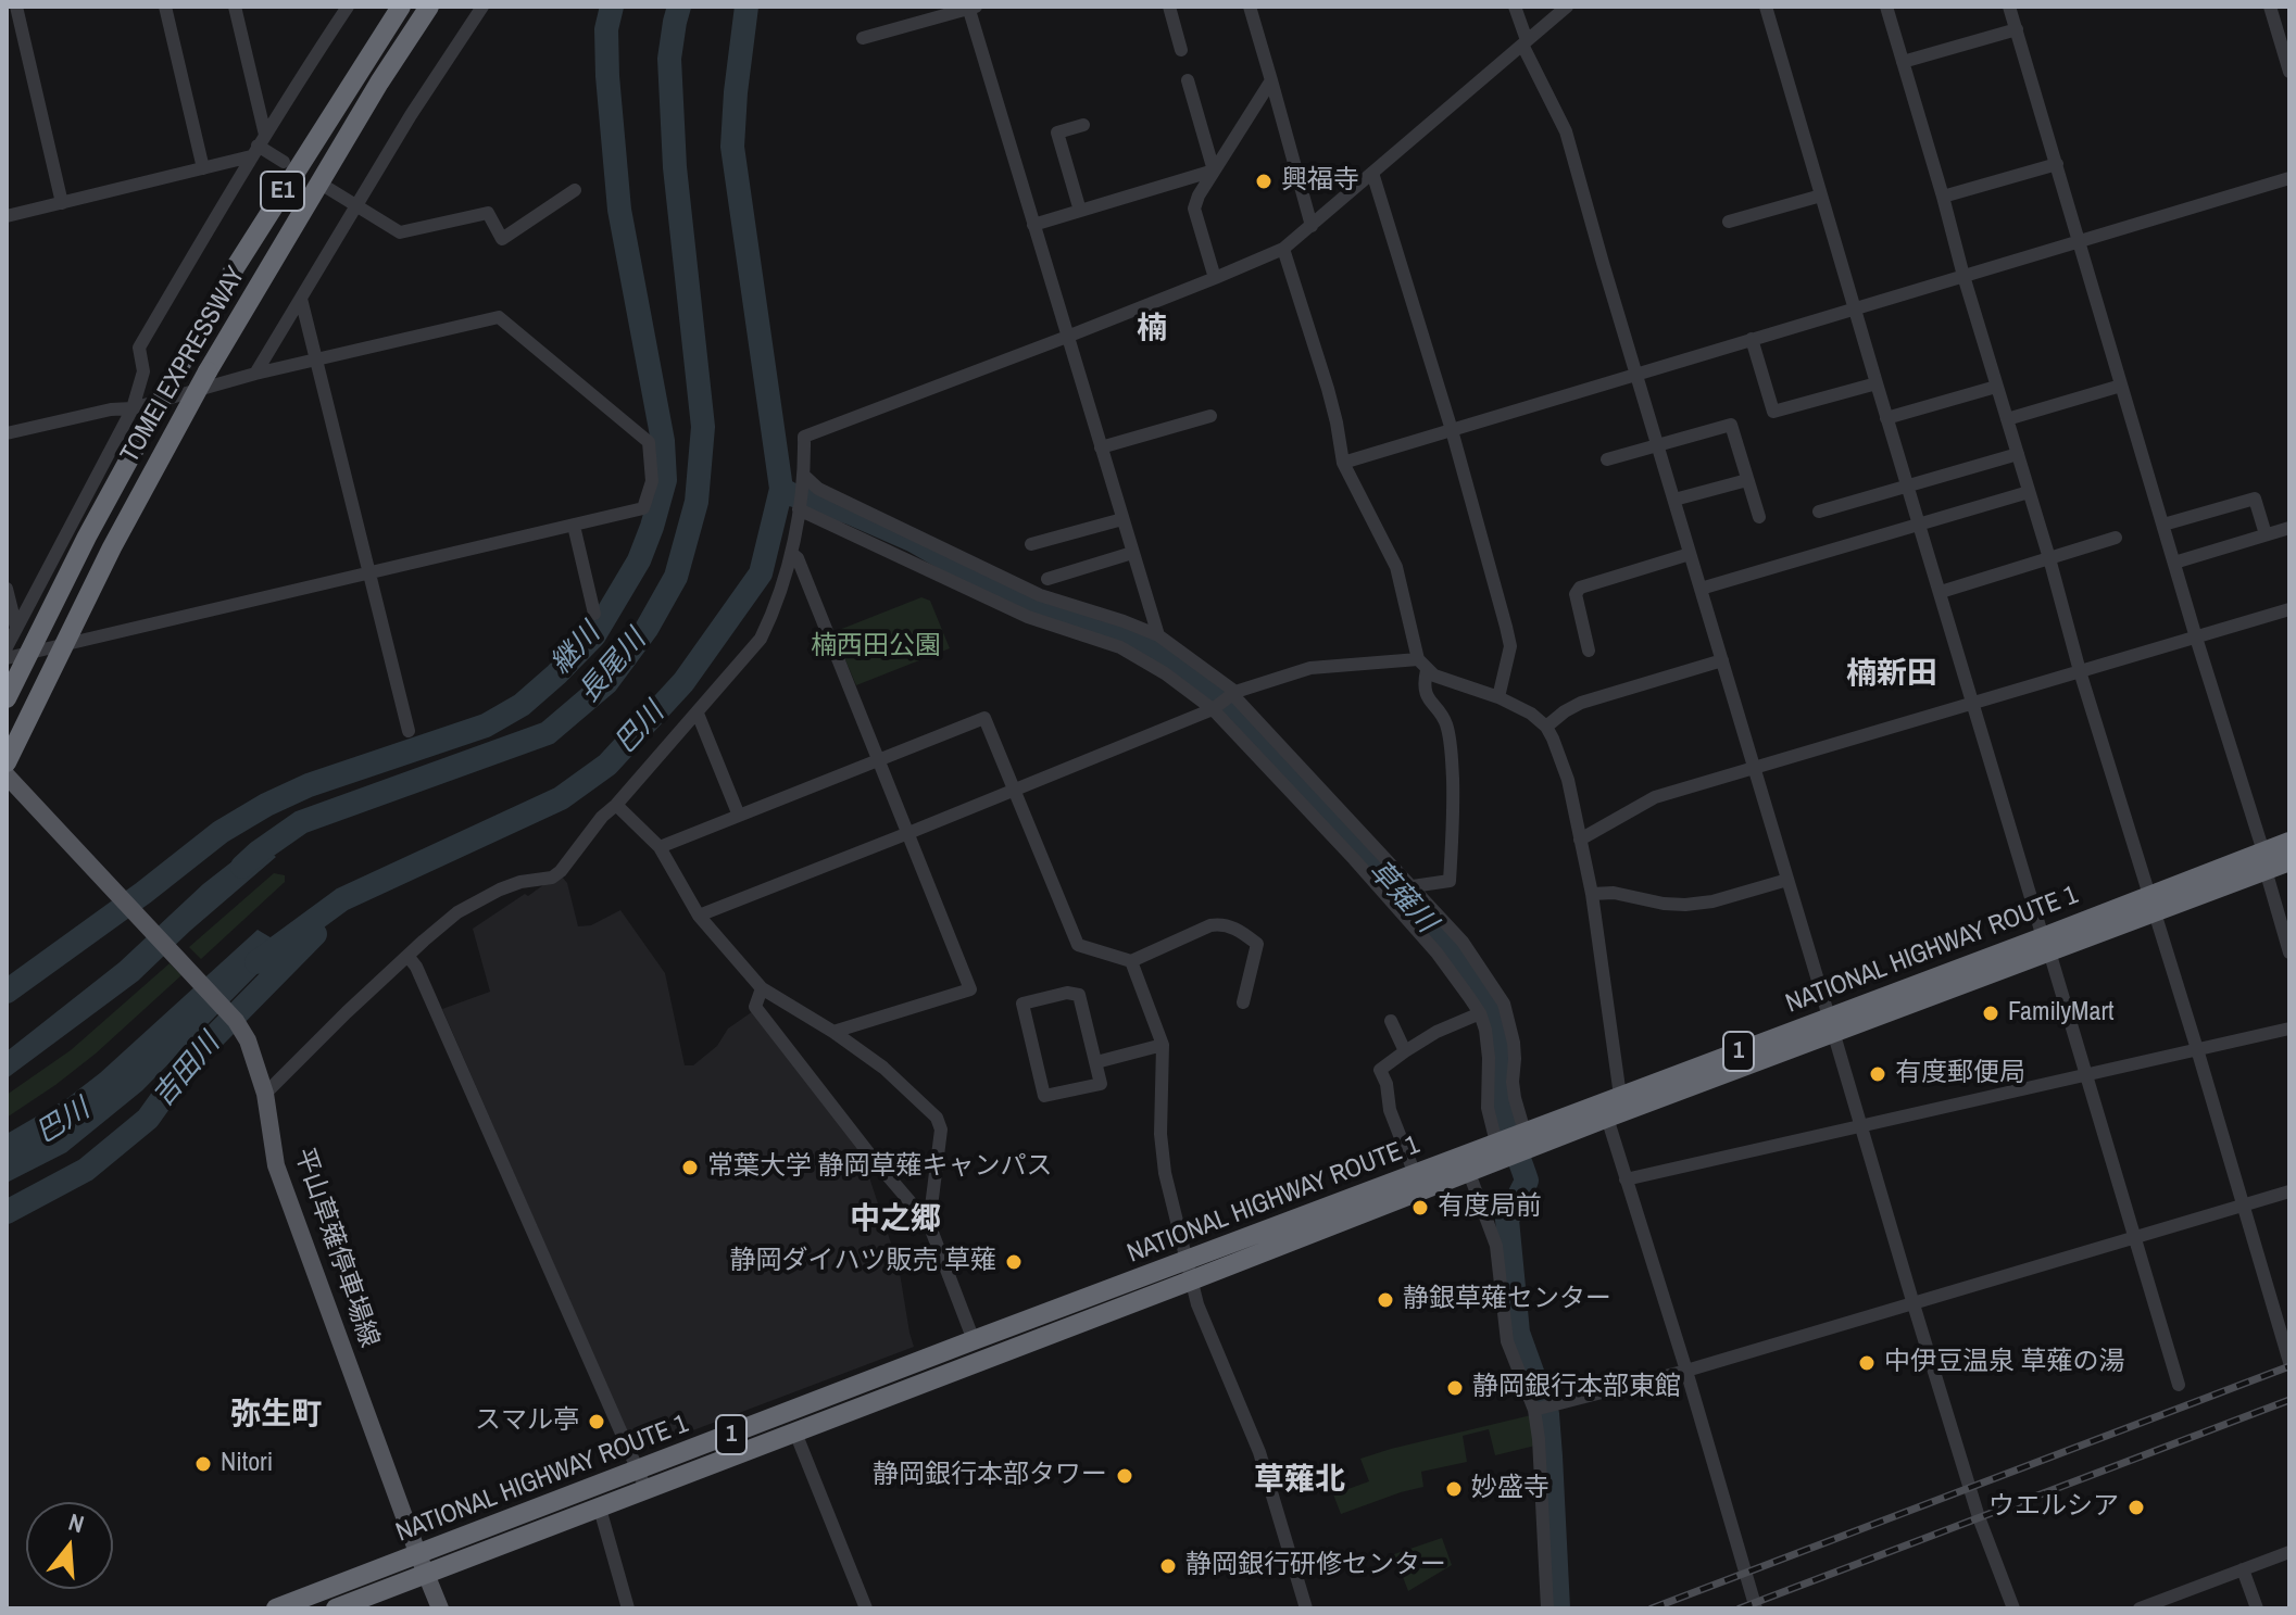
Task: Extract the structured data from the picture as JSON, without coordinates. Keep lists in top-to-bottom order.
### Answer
{
  "streets": {
    "highway": [
      "E1",
      "TOMEI EXPRESSWAY",
      "NATIONAL HIGHWAY ROUTE 1",
      "1"
    ],
    "main road": ["平山草薙停車場線"]
  },
  "crossings": [
    ["NATIONAL HIGHWAY ROUTE 1", "平山草薙停車場線"]
  ],
  "districts": [
    "楠",
    "楠新田",
    "中之郷",
    "弥生町",
    "草薙北"
  ],
  "water": [
    "継川",
    "長尾川",
    "巴川",
    "草薙川",
    "吉田川"
  ],
  "parks": ["楠西田公園"],
  "places": [
    "興福寺",
    "FamilyMart",
    "有度郵便局",
    "常葉大学 静岡草薙キャンパス",
    "有度局前",
    "静岡ダイハツ販売 草薙",
    "静銀草薙センター",
    "中伊豆温泉 草薙の湯",
    "静岡銀行本部東館",
    "スマル亭",
    "Nitori",
    "静岡銀行本部タワー",
    "妙盛寺",
    "ウエルシア",
    "静岡銀行研修センター"
  ],
  "north": "top"
}
